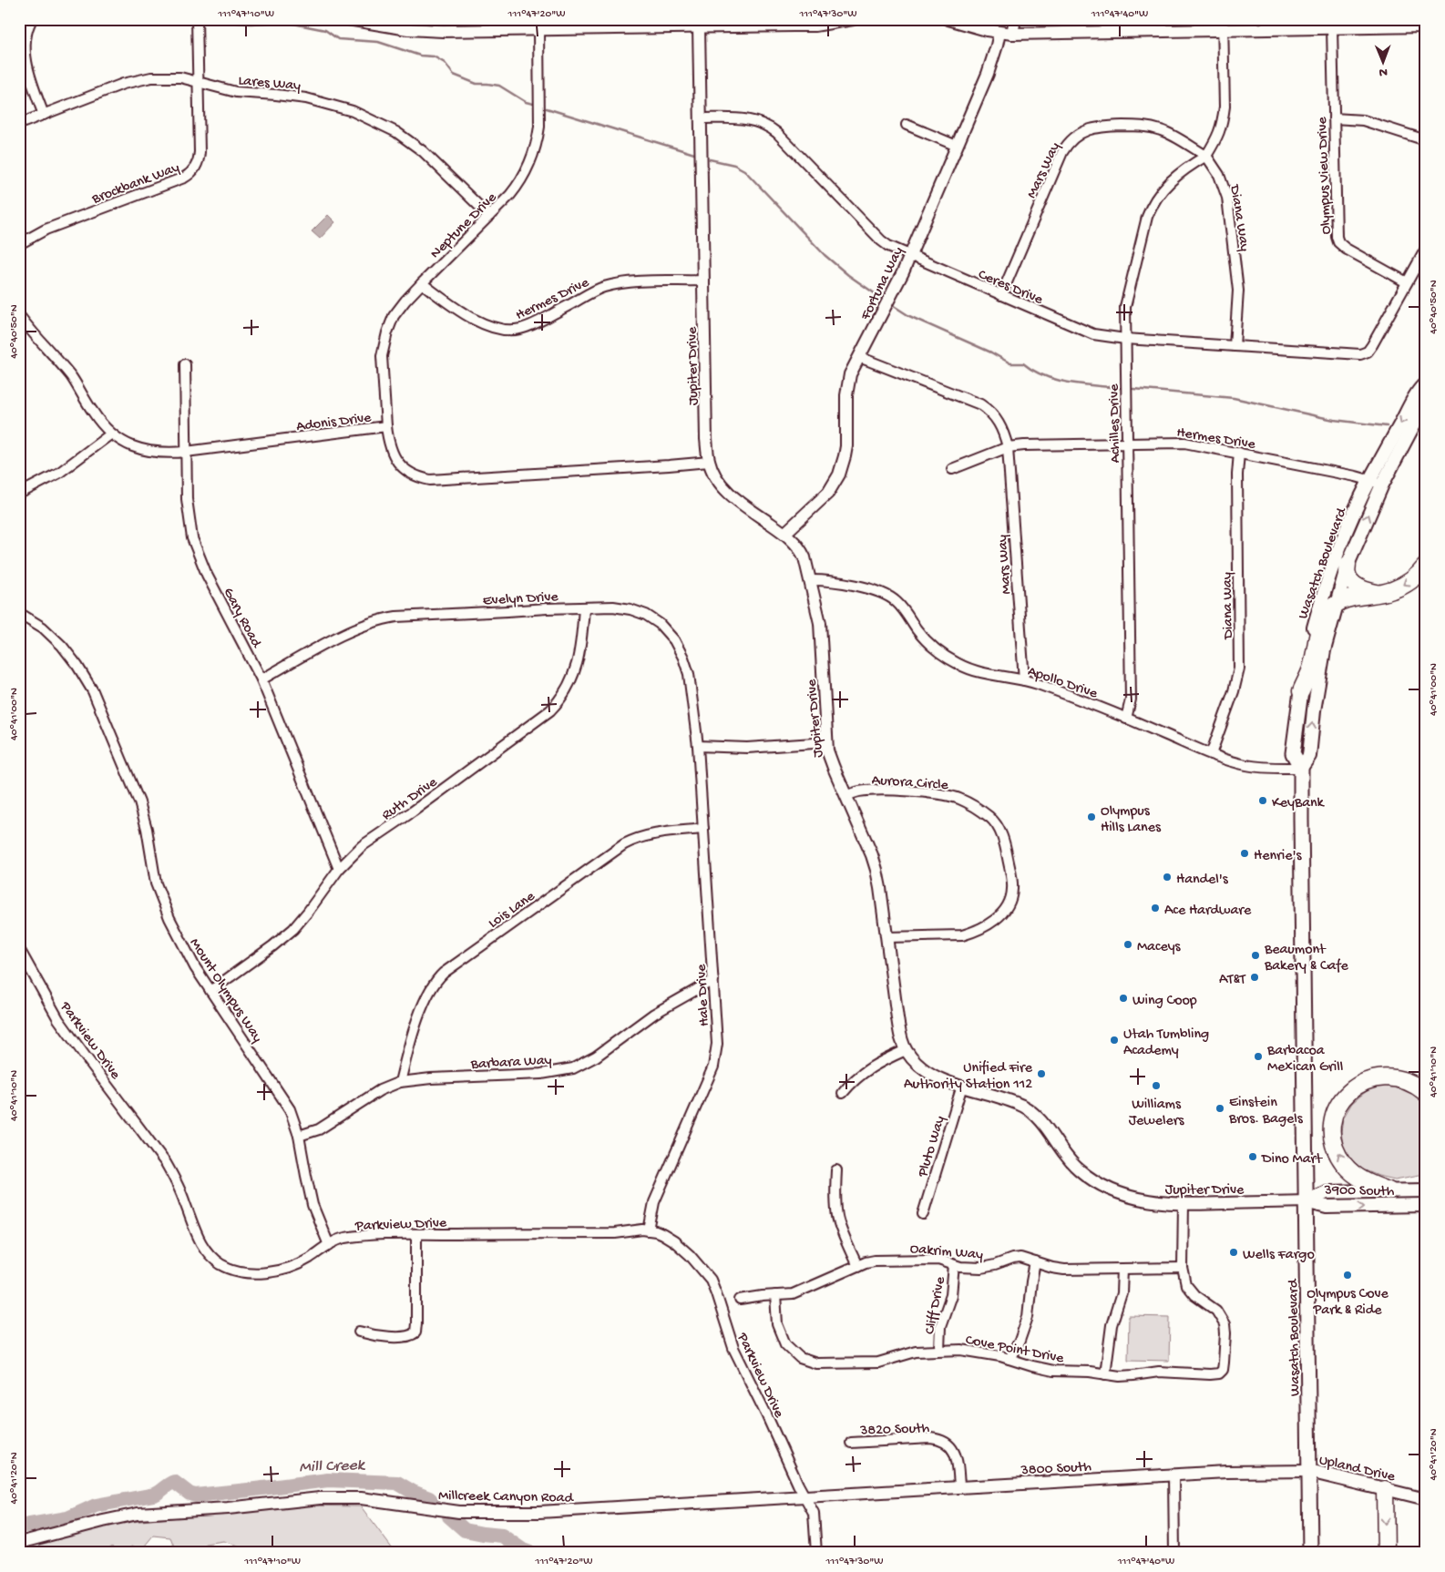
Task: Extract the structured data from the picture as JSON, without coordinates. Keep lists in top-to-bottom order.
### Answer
{
  "streets": {
    "main road": ["Wasatch Boulevard", "3900 South", "Upland Drive"],
    "street": [
      "Lares Way",
      "Mars Way",
      "Olympus View Drive",
      "Brockbank Way",
      "Diana Way",
      "Neptune Drive",
      "Fortuna Way",
      "Ceres Drive",
      "Hermes Drive",
      "Jupiter Drive",
      "Adonis Drive",
      "Achilles Drive",
      "Evelyn Drive",
      "Gary Road",
      "Apollo Drive",
      "Aurora Circle",
      "Ruth Drive",
      "Lois Lane",
      "Mount Olympus Way",
      "Hale Drive",
      "Parkview Drive",
      "Barbara Way",
      "Pluto Way",
      "Oakrim Way",
      "Cliff Drive",
      "Cove Point Drive",
      "3820 South",
      "3800 South",
      "Millcreek Canyon Road"
    ]
  },
  "crossings": [
    ["Lares Way", "Brockbank Way"],
    ["Lares Way", "Neptune Drive"],
    ["Mars Way", "Diana Way"],
    ["Mars Way", "Ceres Drive"],
    ["Mars Way", "Hermes Drive"],
    ["Mars Way", "Achilles Drive"],
    ["Mars Way", "Apollo Drive"],
    ["Olympus View Drive", "Ceres Drive"],
    ["Diana Way", "Ceres Drive"],
    ["Diana Way", "Hermes Drive"],
    ["Diana Way", "Achilles Drive"],
    ["Diana Way", "Apollo Drive"],
    ["Neptune Drive", "Hermes Drive"],
    ["Neptune Drive", "Adonis Drive"],
    ["Fortuna Way", "Ceres Drive"],
    ["Fortuna Way", "Jupiter Drive"],
    ["Ceres Drive", "Jupiter Drive"],
    ["Ceres Drive", "Achilles Drive"],
    ["Hermes Drive", "Jupiter Drive"],
    ["Hermes Drive", "Achilles Drive"],
    ["Hermes Drive", "Wasatch Boulevard"],
    ["Jupiter Drive", "Adonis Drive"],
    ["Jupiter Drive", "Wasatch Boulevard"],
    ["Jupiter Drive", "Apollo Drive"],
    ["Jupiter Drive", "Aurora Circle"],
    ["Jupiter Drive", "Pluto Way"],
    ["Jupiter Drive", "3900 South"],
    ["Jupiter Drive", "Cove Point Drive"],
    ["Adonis Drive", "Gary Road"],
    ["Achilles Drive", "Apollo Drive"],
    ["Wasatch Boulevard", "Apollo Drive"],
    ["Wasatch Boulevard", "3900 South"],
    ["Wasatch Boulevard", "3800 South"],
    ["Wasatch Boulevard", "Upland Drive"],
    ["Evelyn Drive", "Gary Road"],
    ["Evelyn Drive", "Ruth Drive"],
    ["Evelyn Drive", "Hale Drive"],
    ["Gary Road", "Ruth Drive"],
    ["Ruth Drive", "Mount Olympus Way"],
    ["Lois Lane", "Hale Drive"],
    ["Lois Lane", "Barbara Way"],
    ["Mount Olympus Way", "Parkview Drive"],
    ["Mount Olympus Way", "Barbara Way"],
    ["Hale Drive", "Parkview Drive"],
    ["Hale Drive", "Barbara Way"],
    ["Parkview Drive", "3800 South"],
    ["Parkview Drive", "Millcreek Canyon Road"],
    ["Oakrim Way", "Cliff Drive"],
    ["Oakrim Way", "Cove Point Drive"],
    ["Cliff Drive", "Cove Point Drive"],
    ["3820 South", "3800 South"],
    ["3800 South", "Upland Drive"],
    ["3800 South", "Millcreek Canyon Road"]
  ],
  "water": ["Mill Creek"],
  "places": [
    "KeyBank",
    "Olympus Hills Lanes",
    "Henrie's",
    "Handel's",
    "Ace Hardware",
    "Maceys",
    "Beaumont Bakery & Cafe",
    "AT&T",
    "Wing Coop",
    "Utah Tumbling Academy",
    "Barbacoa Mexican Grill",
    "Unified Fire Authority Station 112",
    "Williams Jewelers",
    "Einstein Bros. Bagels",
    "Dino Mart",
    "Wells Fargo",
    "Olympus Cove Park & Ride"
  ],
  "north": "bottom",
  "coordinates": [
    "111°47'10\"W",
    "111°47'20\"W",
    "111°47'30\"W",
    "111°47'40\"W",
    "40°40'50\"N",
    "40°41'00\"N",
    "40°41'10\"N",
    "40°41'20\"N"
  ]
}
